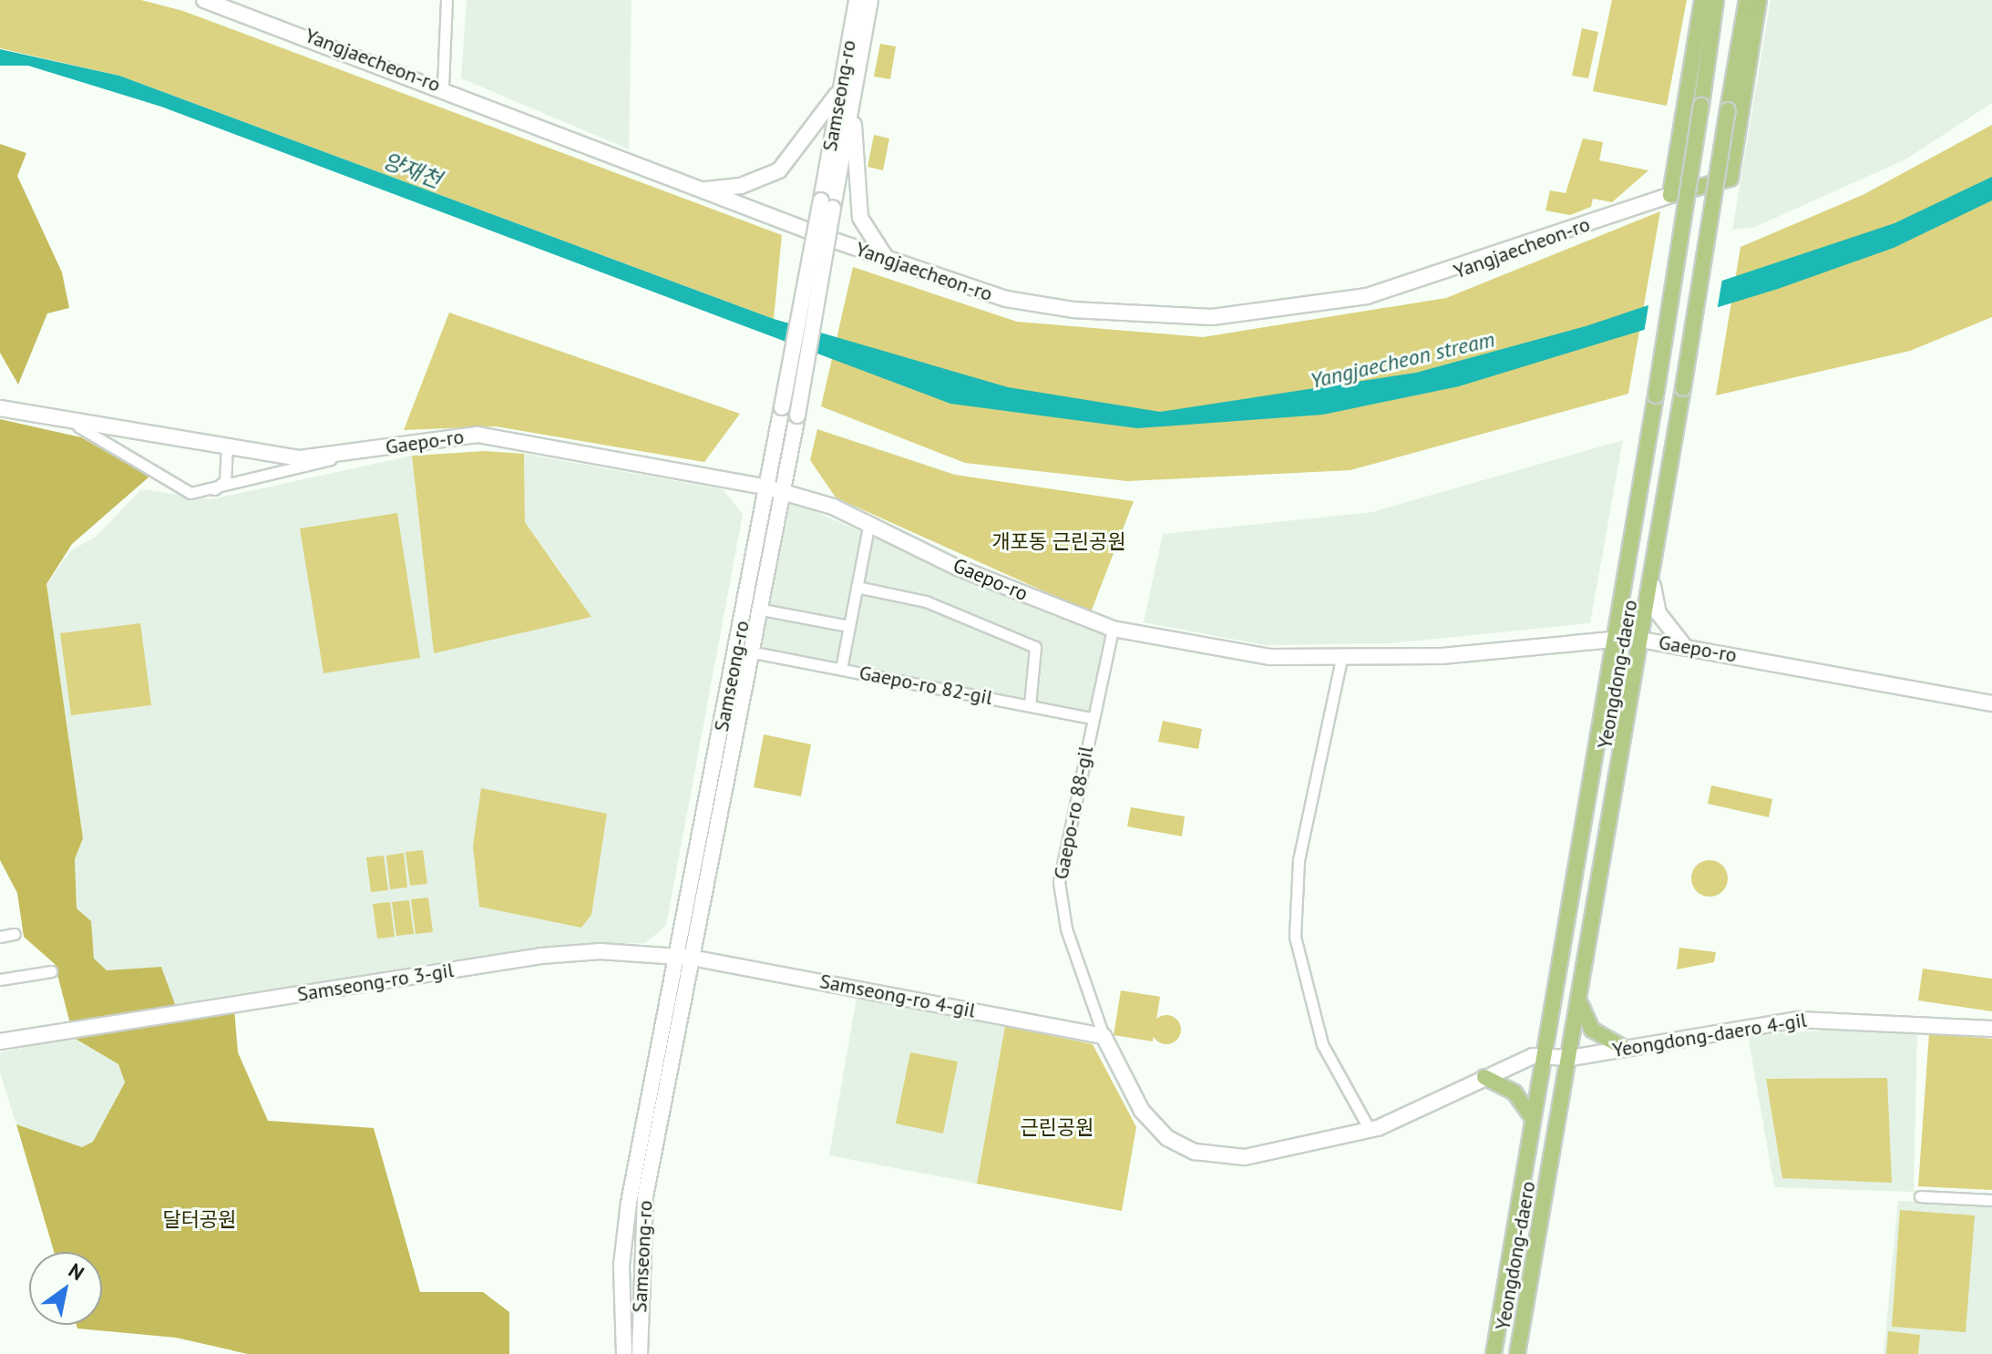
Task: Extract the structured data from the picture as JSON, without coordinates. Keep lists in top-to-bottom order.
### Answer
{
  "streets": {
    "main road": ["Yeongdong-daero"],
    "street": [
      "Yangjaecheon-ro",
      "Samseong-ro",
      "Gaepo-ro",
      "Gaepo-ro 82-gil",
      "Gaepo-ro 88-gil",
      "Samseong-ro 3-gil",
      "Samseong-ro 4-gil",
      "Yeongdong-daero 4-gil"
    ]
  },
  "crossings": [
    ["Samseong-ro", "Gaepo-ro"],
    ["Samseong-ro", "Samseong-ro 3-gil"],
    ["Samseong-ro", "Samseong-ro 4-gil"],
    ["Gaepo-ro", "Yeongdong-daero"],
    ["Gaepo-ro", "Gaepo-ro 82-gil"],
    ["Gaepo-ro", "Gaepo-ro 88-gil"],
    ["Yeongdong-daero", "Yeongdong-daero 4-gil"],
    ["Gaepo-ro 82-gil", "Gaepo-ro 88-gil"],
    ["Gaepo-ro 88-gil", "Samseong-ro 4-gil"],
    ["Gaepo-ro 88-gil", "Yeongdong-daero 4-gil"],
    ["Samseong-ro 3-gil", "Samseong-ro 4-gil"],
    ["Samseong-ro 4-gil", "Yeongdong-daero 4-gil"]
  ],
  "water": ["양재천", "Yangjaecheon stream"],
  "parks": ["개포동 근린공원", "근린공원", "달터공원"],
  "north": "top right"
}
